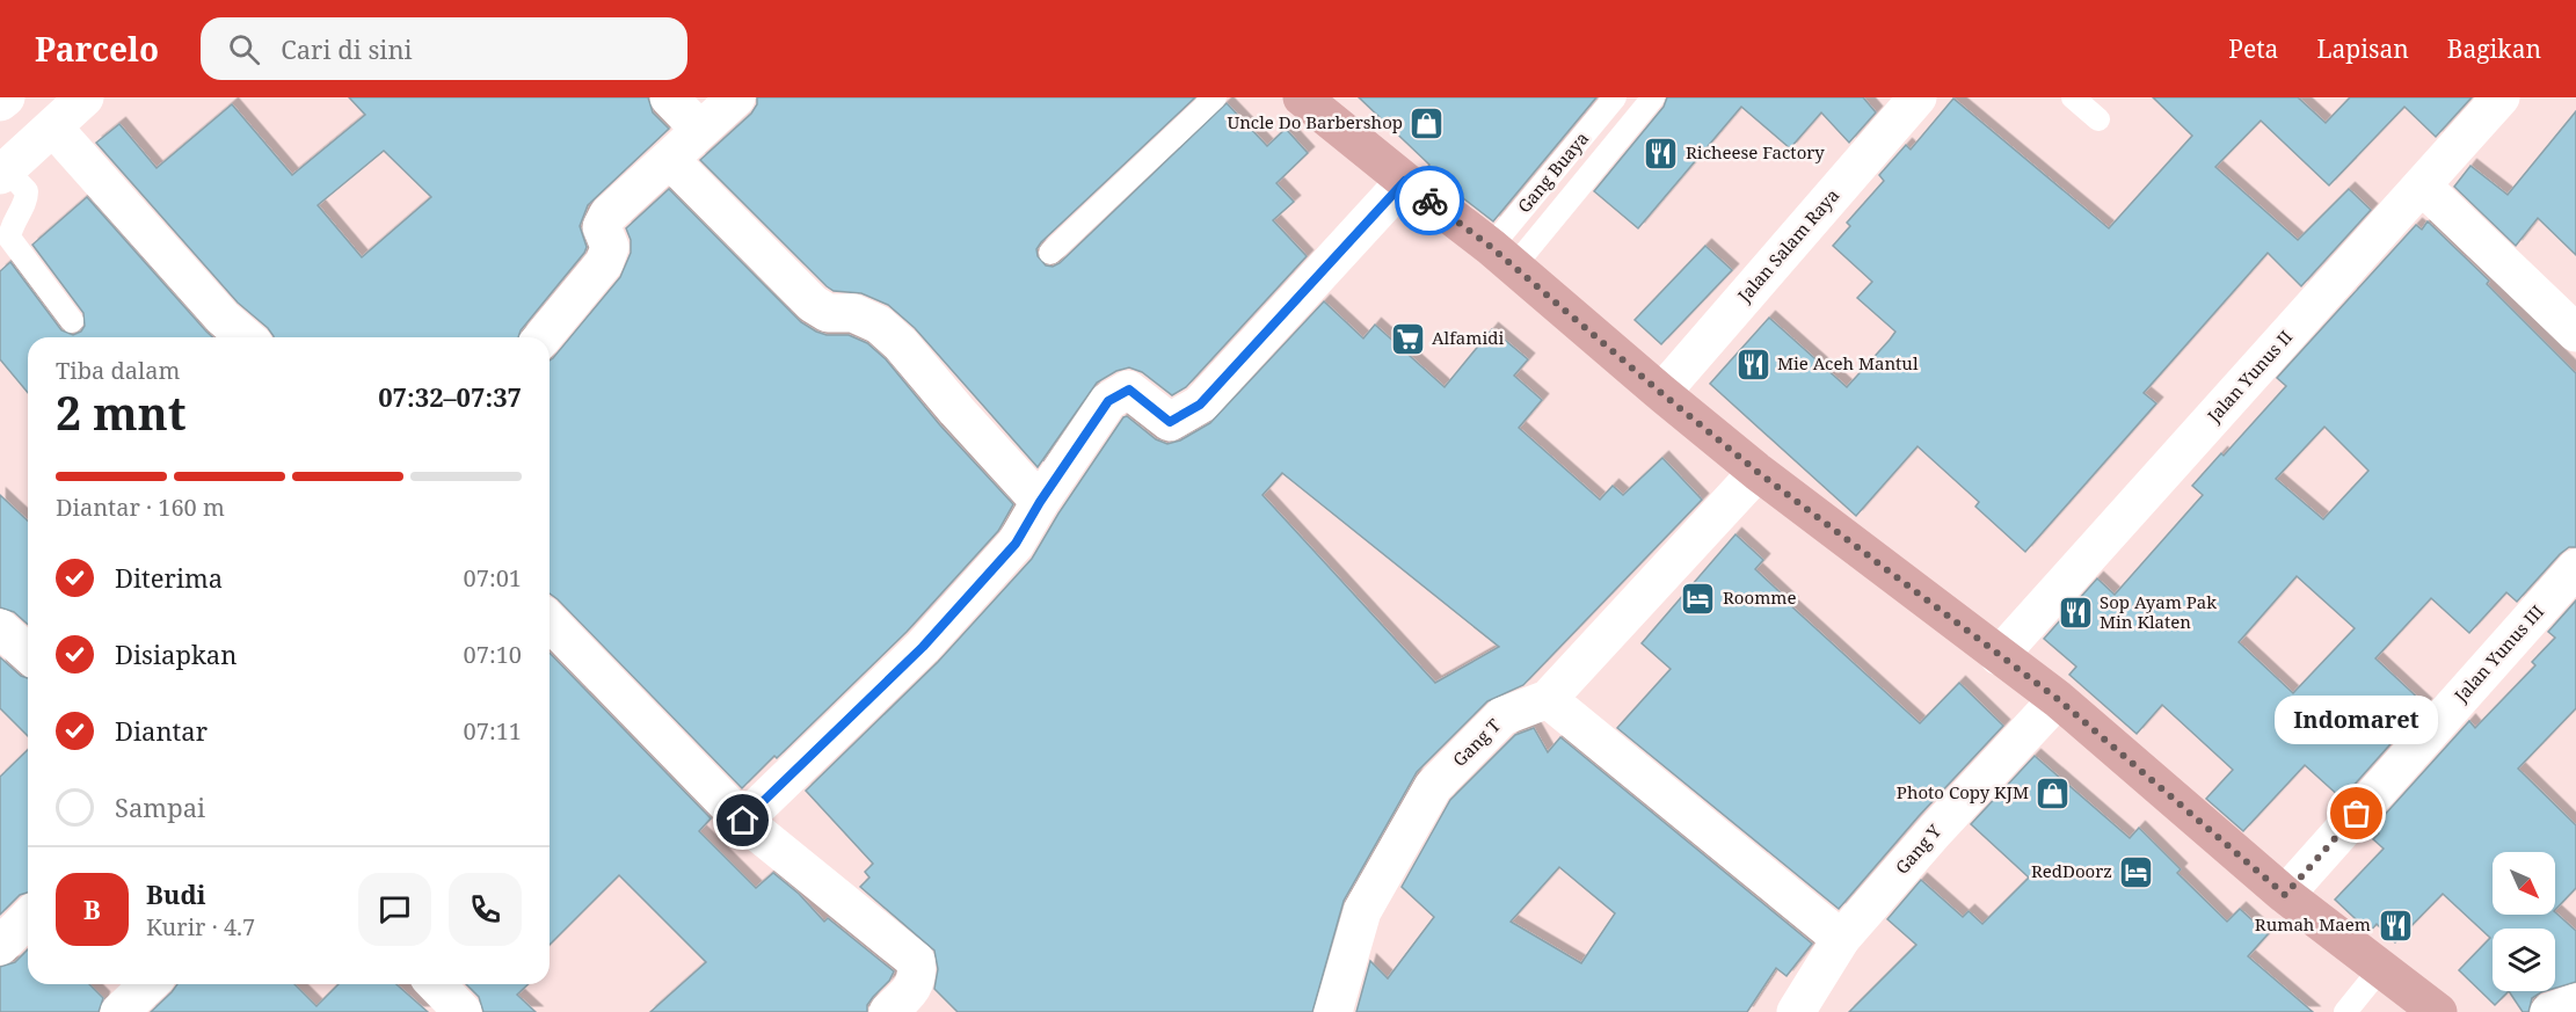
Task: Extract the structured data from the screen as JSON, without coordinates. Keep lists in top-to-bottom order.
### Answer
{
  "streets": {
    "street": [
      "Jalan Salam Raya",
      "Jalan Yunus II",
      "Jalan Yunus III",
      "Gang T",
      "Gang Y"
    ],
    "lane": ["Gang Buaya"]
  },
  "places": {
    "shop": ["Uncle Do Barbershop", "Photo Copy KJM"],
    "restaurant": [
      "Richeese Factory",
      "Mie Aceh Mantul",
      "Sop Ayam Pak Min Klaten",
      "Rumah Maem"
    ],
    "supermarket": ["Alfamidi"],
    "hotel": ["Roomme", "RedDoorz"],
    "other": ["Indomaret"]
  },
  "north": "bottom right",
  "page": {
    "header": "Parcelo",
    "search": "Cari di sini",
    "nav": ["Peta", "Lapisan", "Bagikan"],
    "heading": ["2 mnt", "Tiba dalam", "07:32–07:37"],
    "panel": ["Budi", "Kurir · 4.7"],
    "bar": "Diantar · 160 m",
    "list": [
      ["Diterima", "07:01"],
      ["Disiapkan", "07:10"],
      ["Diantar", "07:11"],
      "Sampai"
    ],
    "bubble": "Indomaret",
    "round": "B"
  }
}
